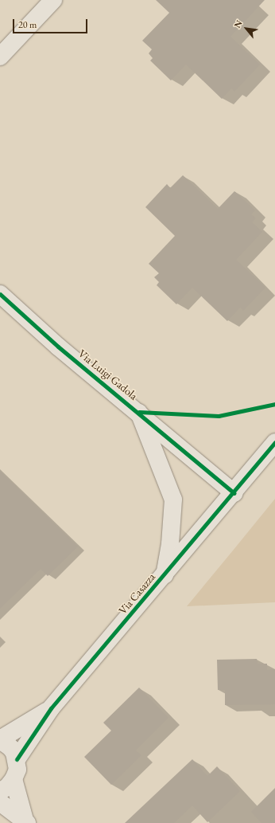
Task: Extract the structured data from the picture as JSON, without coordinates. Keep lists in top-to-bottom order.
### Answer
{
  "streets": {
    "street": ["Via Luigi Gadola", "Via Casazza"]
  },
  "crossings": [
    ["Via Luigi Gadola", "Via Casazza"]
  ],
  "scale_bar": "20 m",
  "north": "top left"
}
